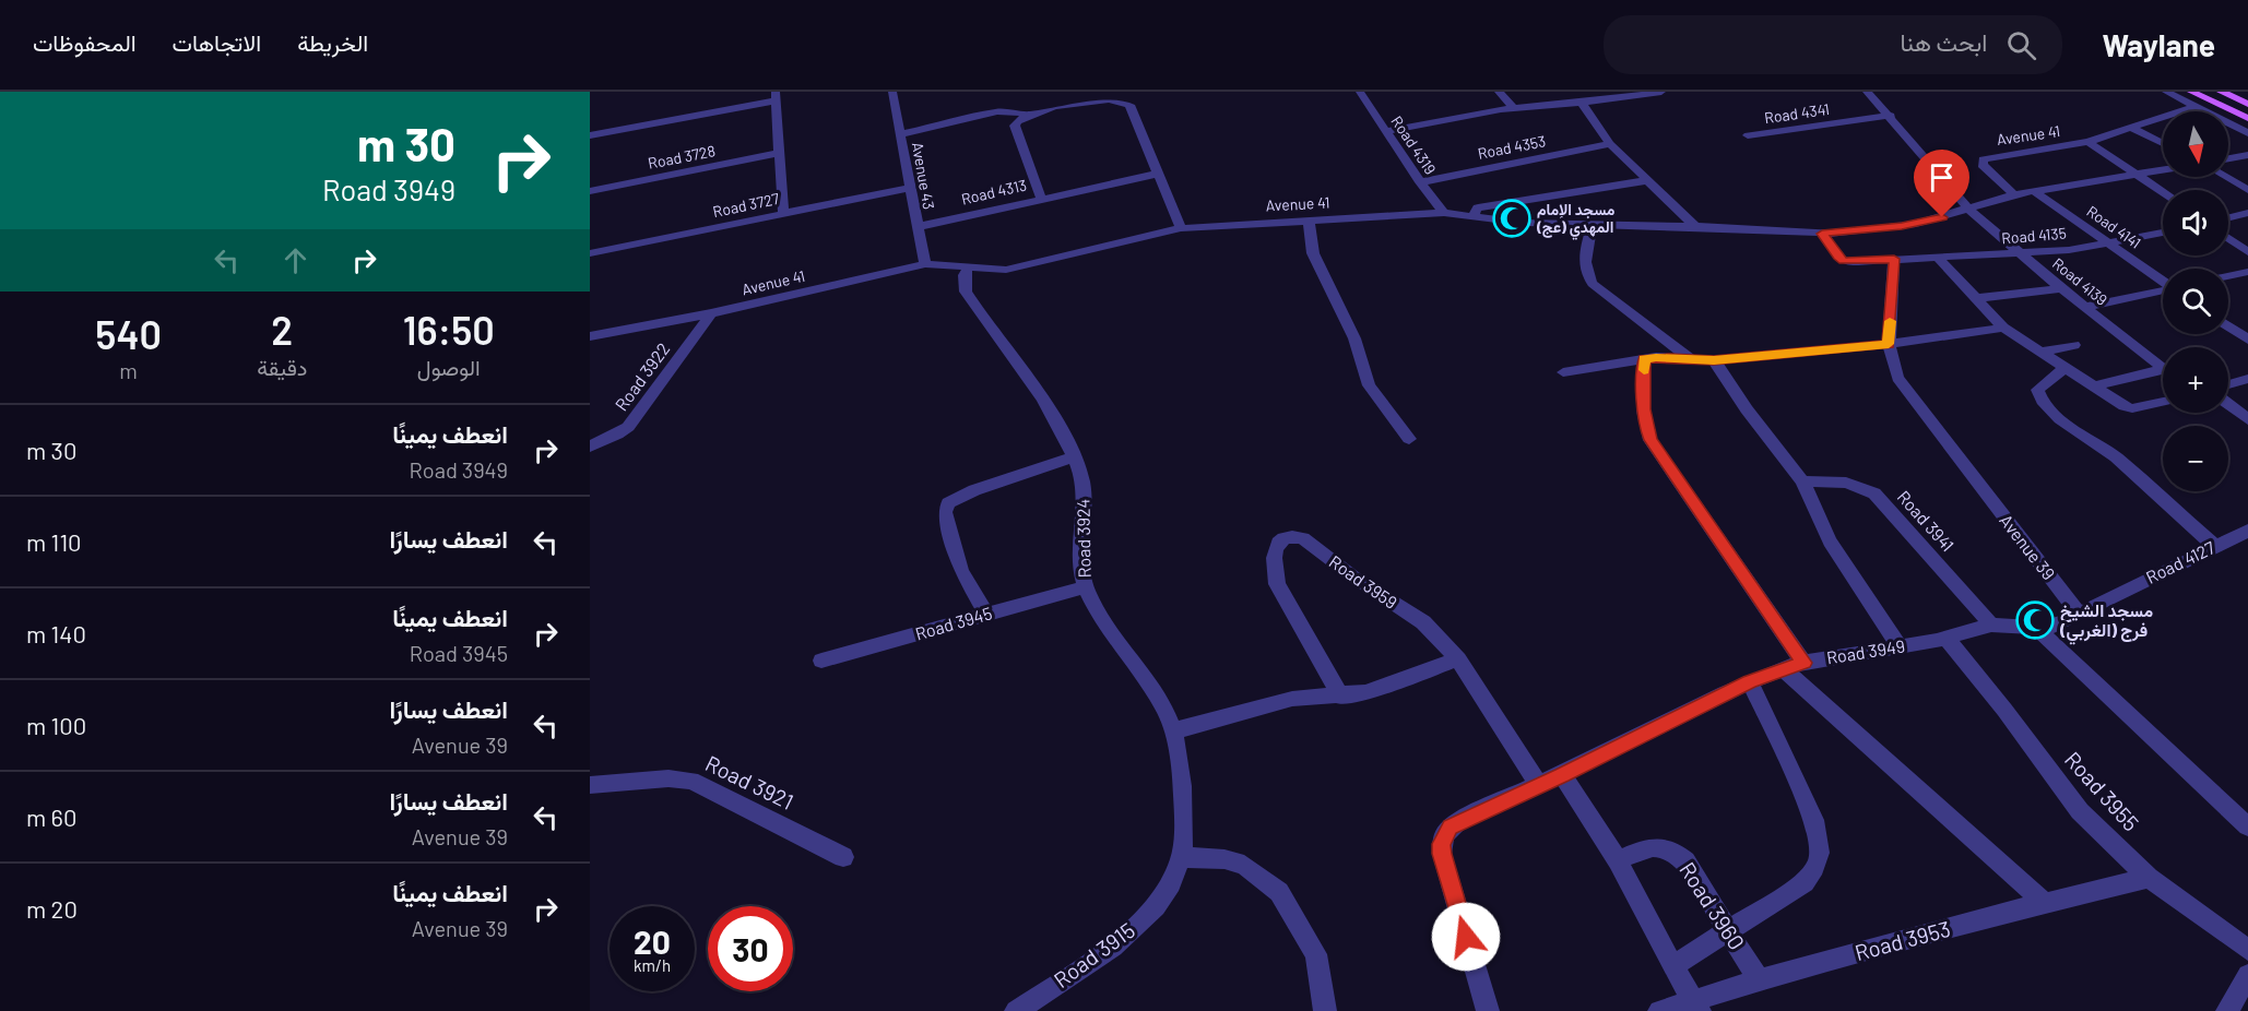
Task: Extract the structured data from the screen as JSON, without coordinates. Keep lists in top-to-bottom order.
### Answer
{
  "streets": {
    "street": [
      "Road 4341",
      "Avenue 41",
      "Road 4319",
      "Road 4353",
      "Road 3728",
      "Avenue 43",
      "Road 4313",
      "Road 3727",
      "Road 4141",
      "Road 4135",
      "Road 4139",
      "Road 3922",
      "Road 3941",
      "Road 3924",
      "Avenue 39",
      "Road 4127",
      "Road 3959",
      "Road 3945",
      "Road 3949",
      "Road 3921",
      "Road 3955",
      "Road 3960",
      "Road 3953",
      "Road 3915"
    ]
  },
  "crossings": [
    ["Road 4341", "Road 4139"],
    ["Avenue 41", "Road 4319"],
    ["Avenue 41", "Avenue 43"],
    ["Avenue 41", "Road 4141"],
    ["Avenue 41", "Road 4139"],
    ["Avenue 41", "Road 3922"],
    ["Avenue 41", "Road 3924"],
    ["Road 4319", "Road 4353"],
    ["Avenue 43", "Road 4313"],
    ["Avenue 43", "Road 3727"],
    ["Road 4141", "Road 4135"],
    ["Road 4135", "Road 4139"],
    ["Road 4135", "Avenue 39"],
    ["Road 3941", "Road 3949"],
    ["Road 3924", "Road 3945"],
    ["Road 3924", "Road 3915"],
    ["Avenue 39", "Road 4127"],
    ["Road 3959", "Road 3949"],
    ["Road 3949", "Road 3955"],
    ["Road 3955", "Road 3953"],
    ["Road 3960", "Road 3953"]
  ],
  "places": {
    "mosque": ["مسجد الإمام المهدي (عج)", "مسجد الشيخ فرج (الغربي)"]
  },
  "north": "bottom",
  "page": {
    "header": "Waylane",
    "search": "ابحث هنا",
    "nav": ["الخريطة", "الاتجاهات", "المحفوظات"],
    "turn": ["30 m", "Road 3949"],
    "map_buttons": ["+", "−"],
    "eta": [
      "16:50",
      "الوصول",
      "2",
      "دقيقة",
      "540",
      "m"
    ],
    "list": [
      {
        "name": "انعطف يمينًا",
        "note": "Road 3949",
        "value": "30 m"
      },
      {
        "name": "انعطف يسارًا",
        "value": "110 m"
      },
      {
        "name": "انعطف يمينًا",
        "note": "Road 3945",
        "value": "140 m"
      },
      {
        "name": "انعطف يسارًا",
        "note": "Avenue 39",
        "value": "100 m"
      },
      {
        "name": "انعطف يسارًا",
        "note": "Avenue 39",
        "value": "60 m"
      },
      {
        "name": "انعطف يمينًا",
        "note": "Avenue 39",
        "value": "20 m"
      }
    ],
    "speed": "20 km/h",
    "limit": "30"
  }
}
